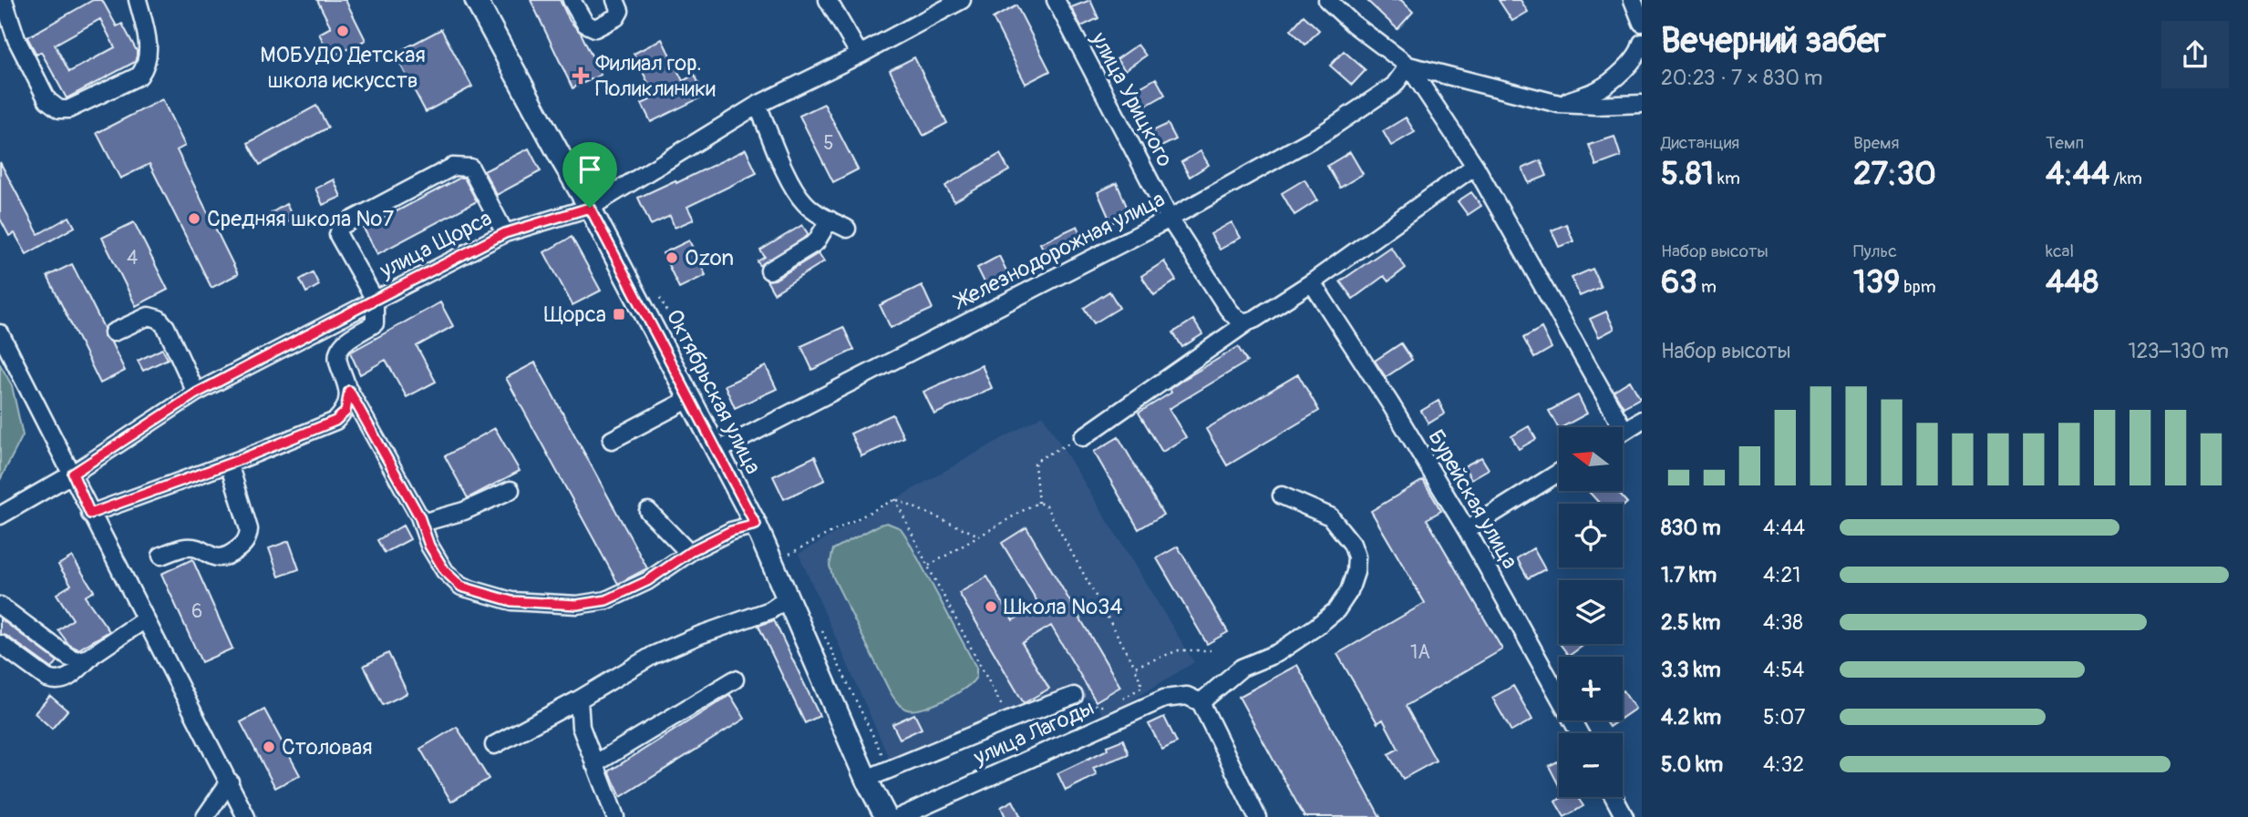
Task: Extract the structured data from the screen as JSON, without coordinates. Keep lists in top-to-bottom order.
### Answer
{
  "streets": {
    "main road": ["Октябрьская улица"],
    "street": [
      "улица Урицкого",
      "улица Щорса",
      "Железнодорожная улица",
      "Бурейская улица",
      "улица Лагоды"
    ]
  },
  "crossings": [
    ["улица Урицкого", "Железнодорожная улица"],
    ["улица Щорса", "Октябрьская улица"],
    ["Железнодорожная улица", "Октябрьская улица"]
  ],
  "places": {
    "other": [
      "МОБУДО Детская школа искусcтв",
      "Средняя школа №7",
      "Ozon",
      "Школа №34",
      "Столовая"
    ],
    "health": ["Филиал гор. Поликлиники"],
    "transit": ["Щорса"]
  },
  "house_numbers": [
    "5",
    "4",
    "6",
    "1А"
  ],
  "north": "left",
  "page": {
    "heading": ["Вечерний забег", "20:23 · 7 × 830 m"],
    "stats": [
      ["Дистанция", "5.81 km"],
      ["Время", "27:30"],
      ["Темп", "4:44 /km"],
      ["Набор высоты", "63 m"],
      ["Пульс", "139 bpm"],
      ["kcal", "448"]
    ],
    "chart": ["Набор высоты", "123–130 m"],
    "map_buttons": ["+", "−"],
    "list": [
      {
        "name": "830 m",
        "note": "4:44"
      },
      {
        "name": "1.7 km",
        "note": "4:21"
      },
      {
        "name": "2.5 km",
        "note": "4:38"
      },
      {
        "name": "3.3 km",
        "note": "4:54"
      },
      {
        "name": "4.2 km",
        "note": "5:07"
      },
      {
        "name": "5.0 km",
        "note": "4:32"
      }
    ]
  }
}
